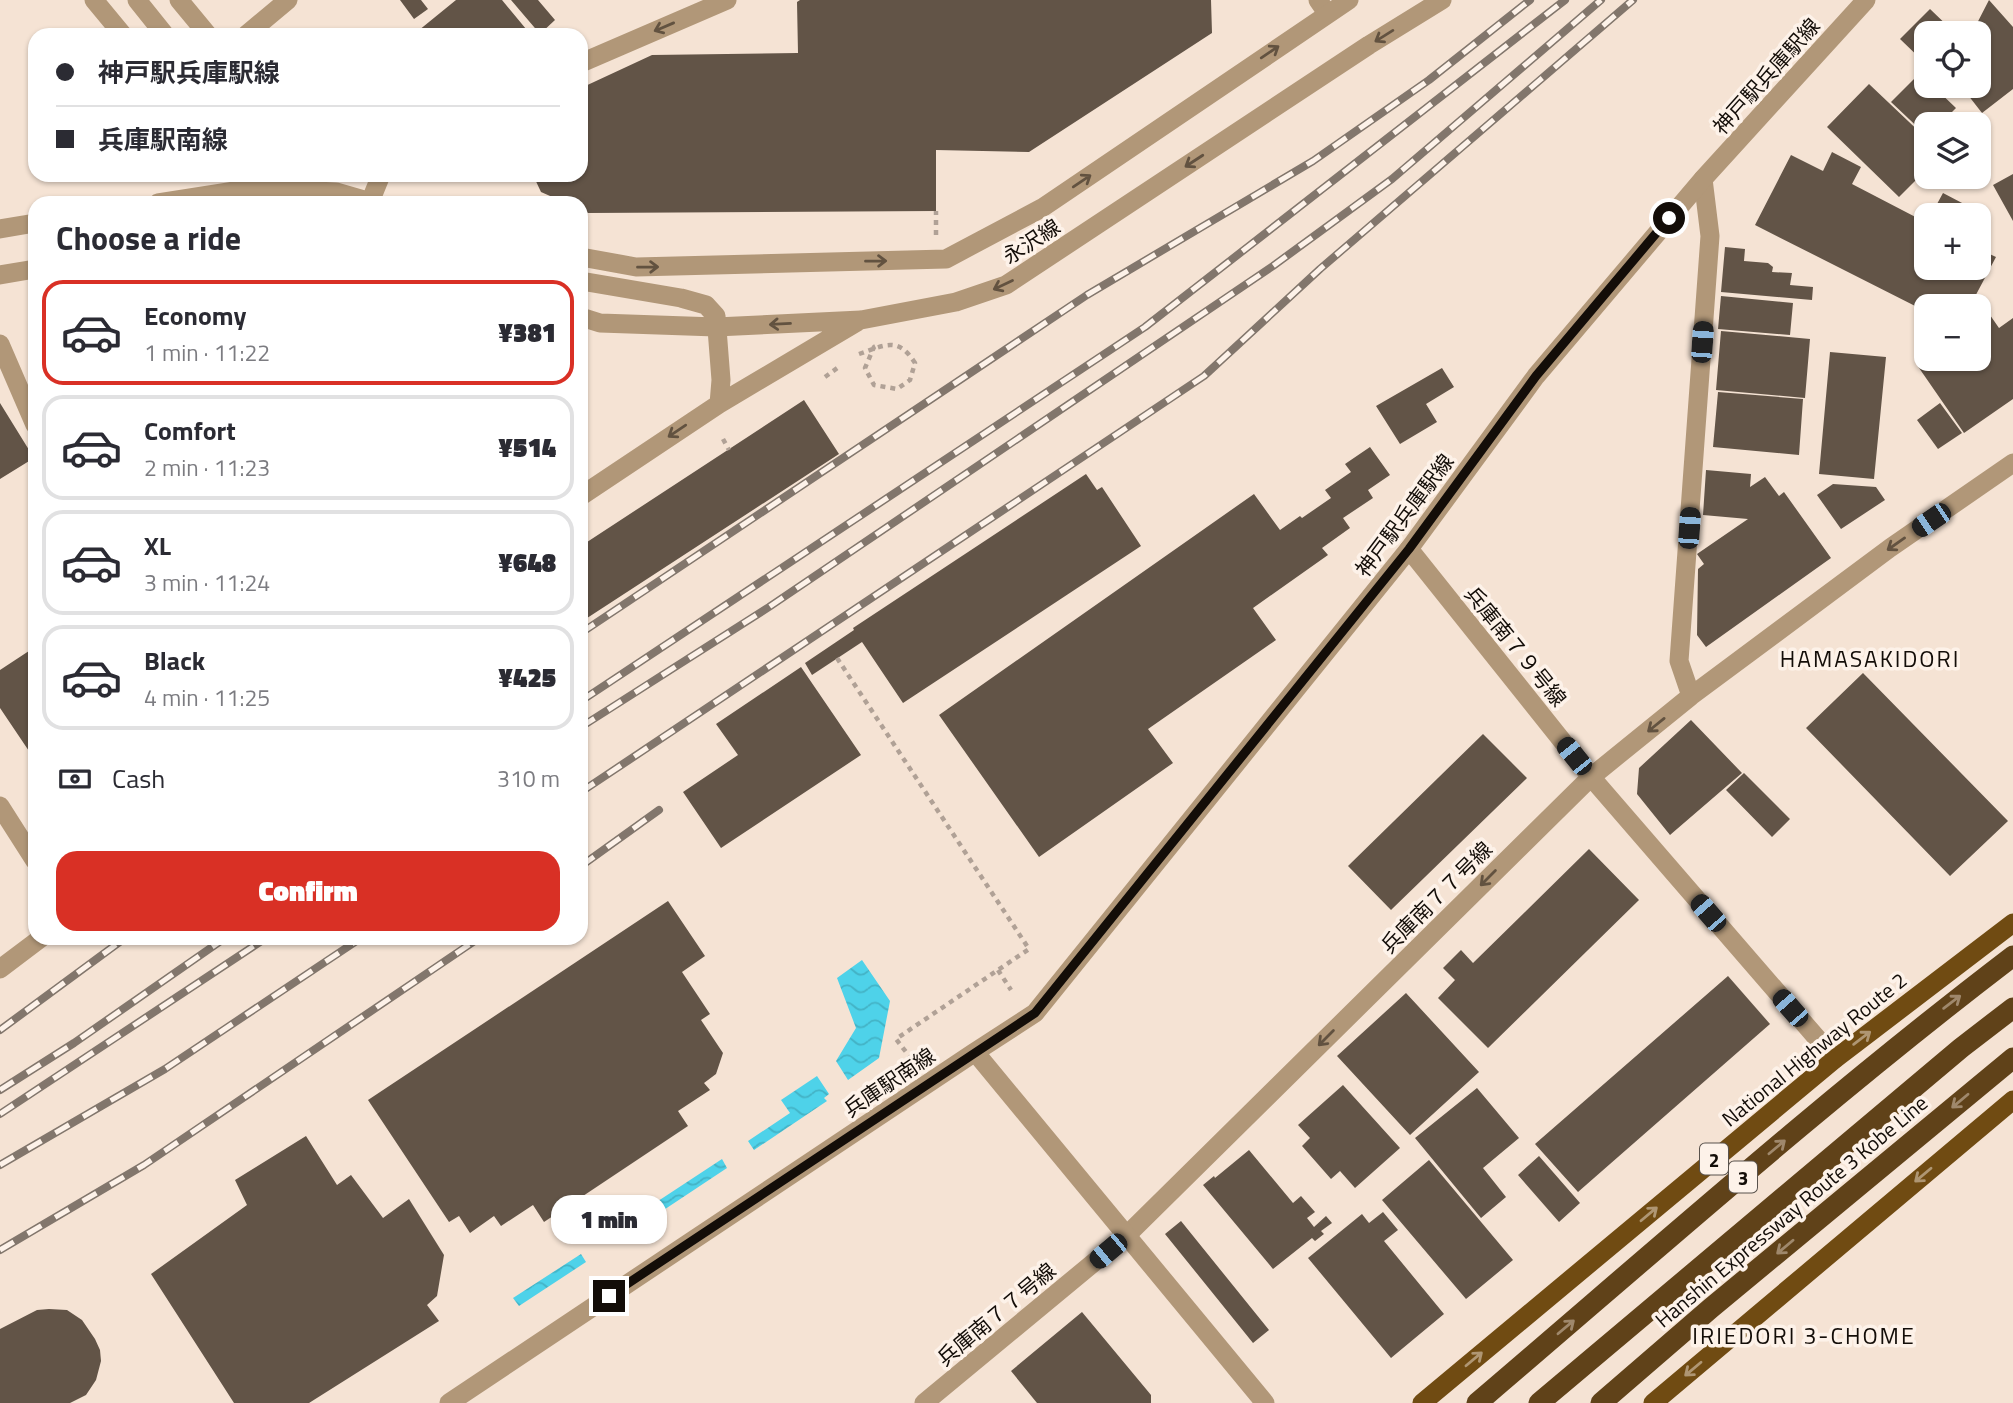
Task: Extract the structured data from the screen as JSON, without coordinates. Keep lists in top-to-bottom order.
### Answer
{
  "streets": {
    "highway": [
      "National Highway Route 2",
      "2",
      "3",
      "Hanshin Expressway Route 3 Kobe Line"
    ],
    "street": [
      "神戸駅兵庫駅線",
      "永沢線",
      "兵庫南７９号線",
      "兵庫南７７号線",
      "兵庫駅南線"
    ]
  },
  "crossings": [
    ["神戸駅兵庫駅線", "兵庫南７９号線"],
    ["神戸駅兵庫駅線", "兵庫駅南線"],
    ["兵庫南７９号線", "兵庫南７７号線"],
    ["兵庫南７９号線", "National Highway Route 2"]
  ],
  "one_way": ["兵庫南７７号線"],
  "districts": ["HAMASAKIDORI", "IRIEDORI 3-CHOME"],
  "page": {
    "map_buttons": ["+", "−"],
    "banner": ["神戸駅兵庫駅線", "兵庫駅南線"],
    "heading": "Choose a ride",
    "list": [
      {
        "name": "Economy",
        "note": "1 min · 11:22",
        "value": "¥381"
      },
      {
        "name": "Comfort",
        "note": "2 min · 11:23",
        "value": "¥514"
      },
      {
        "name": "XL",
        "note": "3 min · 11:24",
        "value": "¥648"
      },
      {
        "name": "Black",
        "note": "4 min · 11:25",
        "value": "¥425"
      }
    ],
    "pay": ["Cash", "310 m"],
    "buttons": "Confirm",
    "bubble": "1 min"
  }
}
